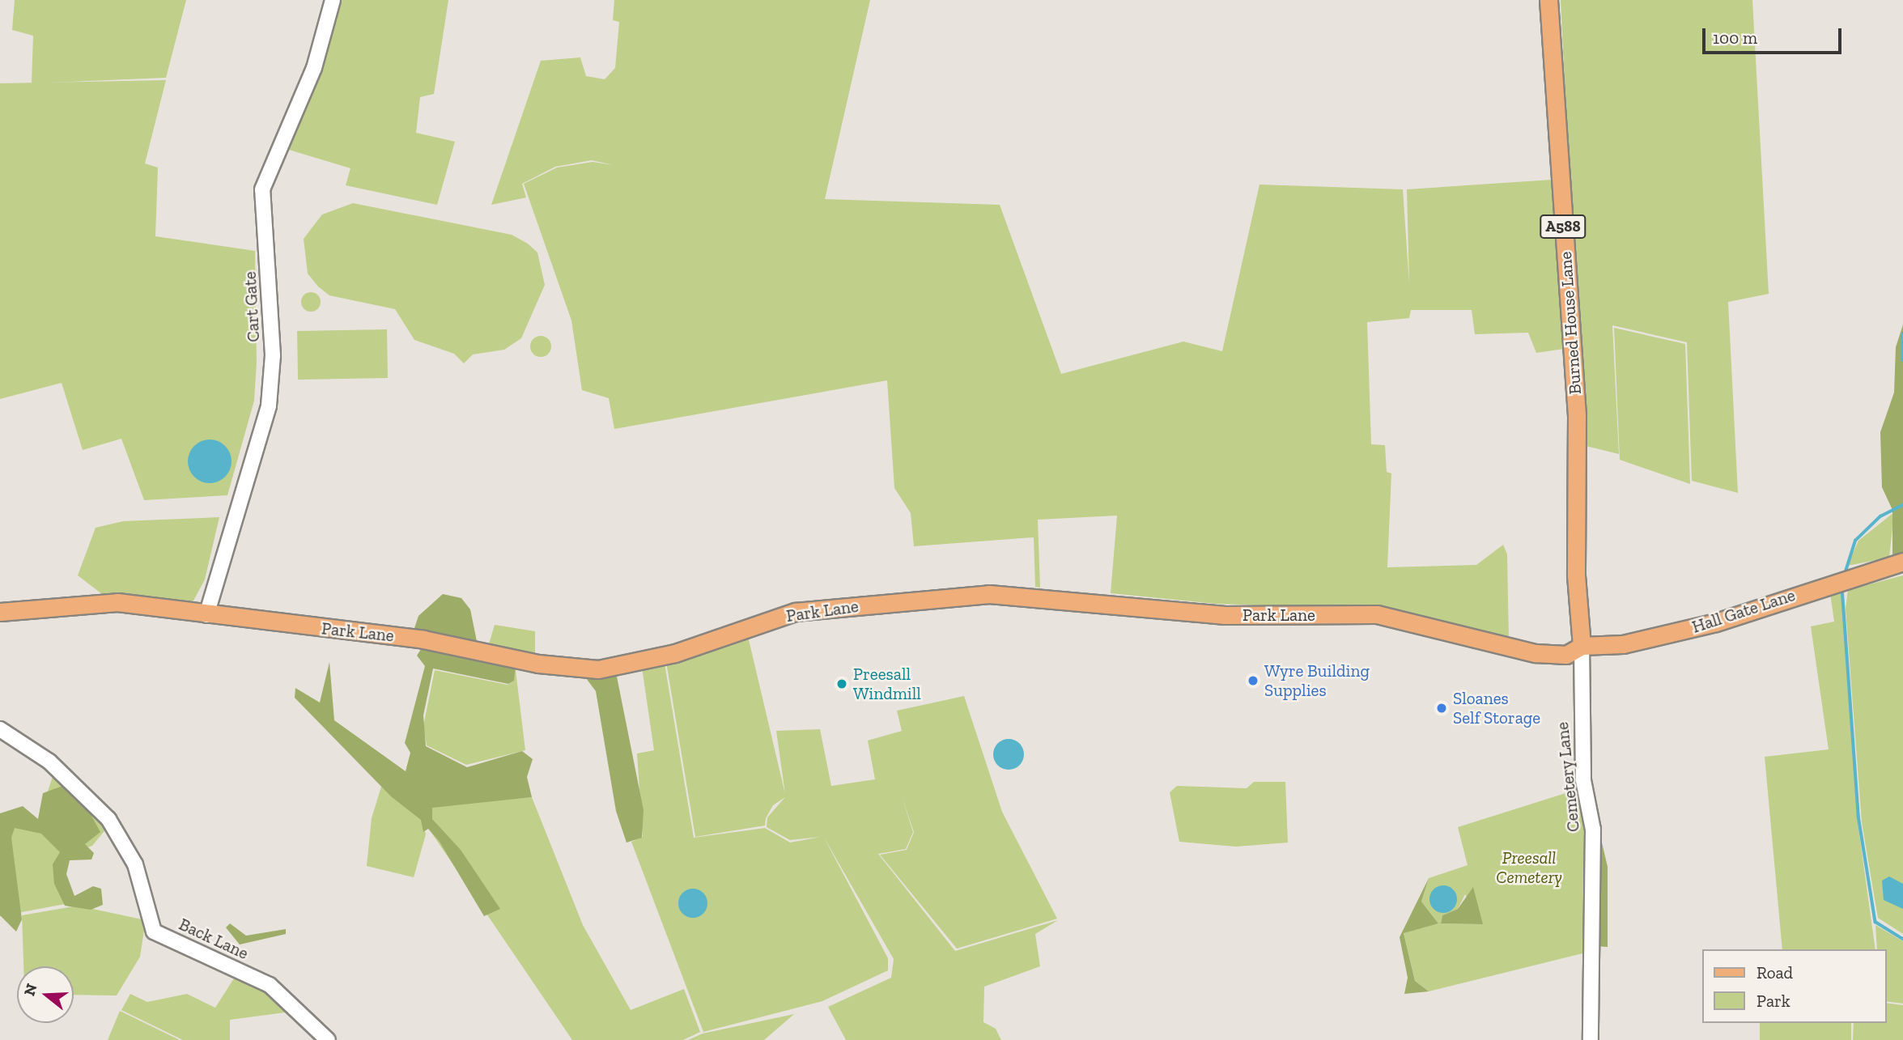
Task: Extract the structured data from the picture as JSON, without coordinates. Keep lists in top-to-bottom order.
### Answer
{
  "streets": {
    "main road": [
      "A588",
      "Burned House Lane",
      "Park Lane",
      "Hall Gate Lane"
    ],
    "street": ["Cart Gate", "Cemetery Lane", "Back Lane"]
  },
  "crossings": [
    ["Cart Gate", "Park Lane"],
    ["Burned House Lane", "Park Lane"],
    ["Burned House Lane", "Hall Gate Lane"],
    ["Burned House Lane", "Cemetery Lane"],
    ["Park Lane", "Hall Gate Lane"],
    ["Park Lane", "Cemetery Lane"],
    ["Hall Gate Lane", "Cemetery Lane"]
  ],
  "parks": ["Preesall Cemetery"],
  "places": ["Wyre Building Supplies", "Preesall Windmill", "Sloanes Self Storage"],
  "legend": ["Road", "Park"],
  "scale_bar": "100 m",
  "north": "left"
}
